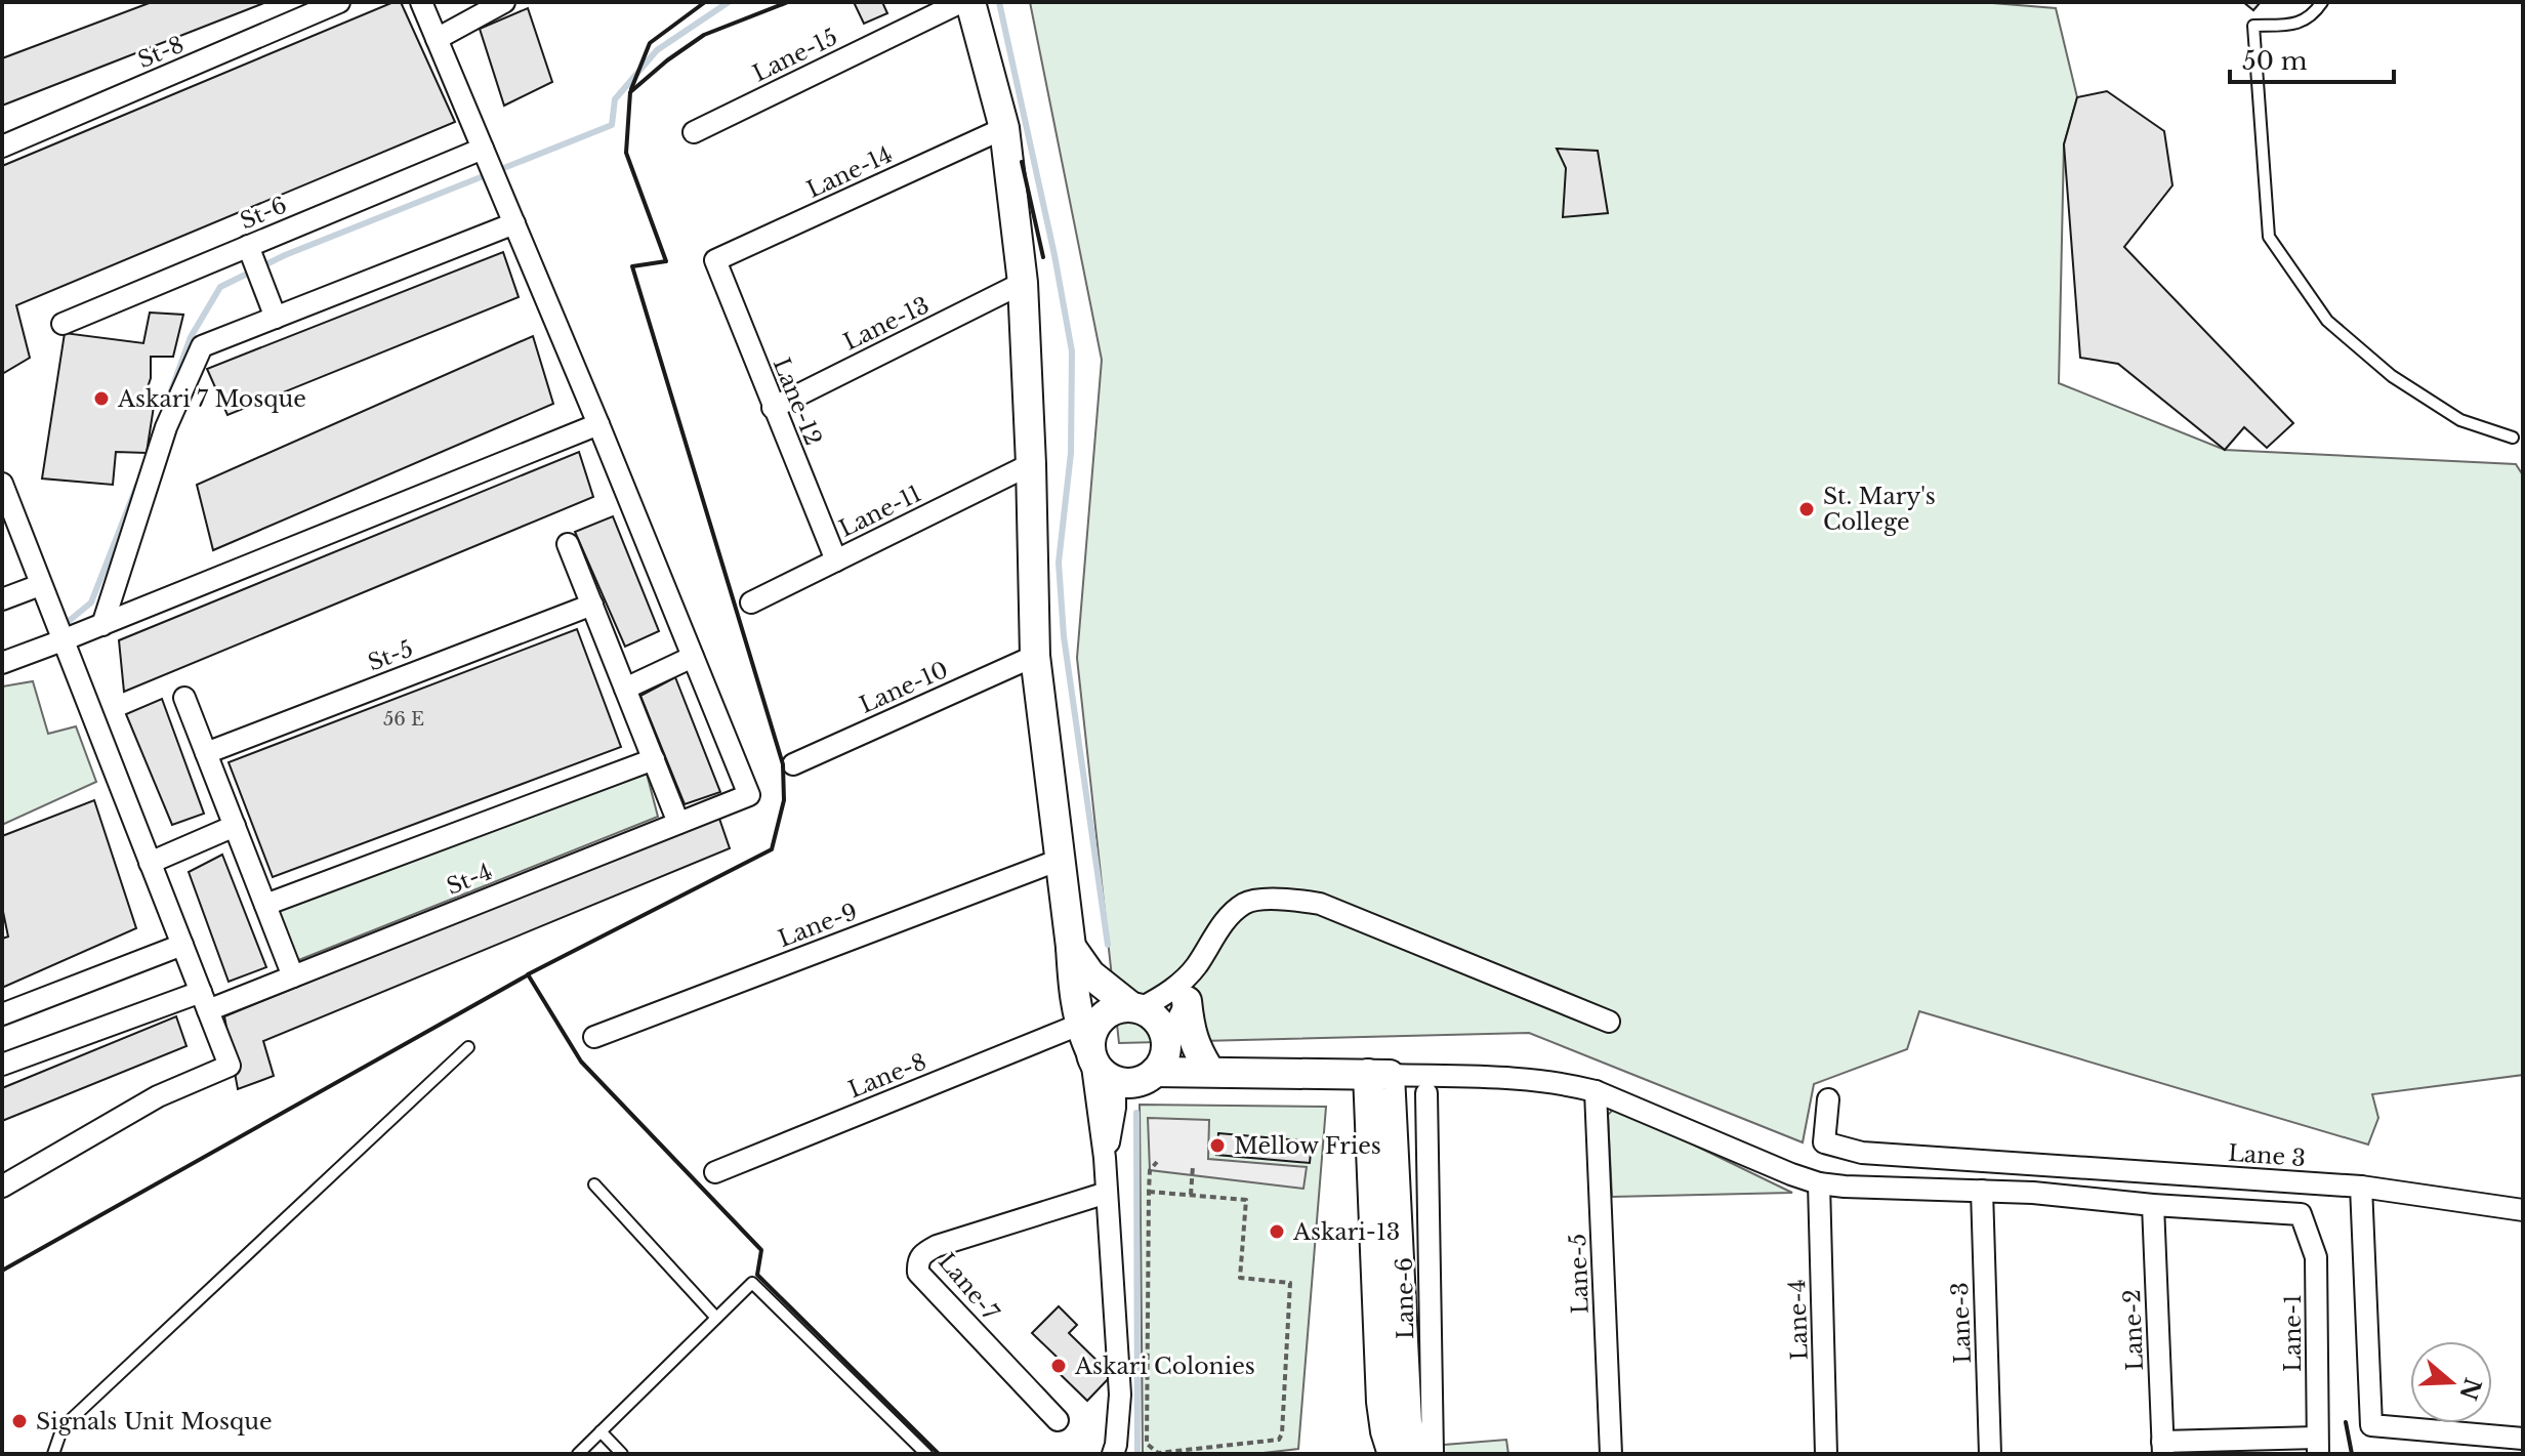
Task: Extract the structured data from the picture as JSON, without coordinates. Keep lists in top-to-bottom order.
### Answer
{
  "streets": {
    "street": [
      "St-8",
      "Lane-15",
      "Lane-14",
      "St-6",
      "Lane-13",
      "Lane-12",
      "Lane-11",
      "St-5",
      "Lane-10",
      "St-4",
      "Lane-9",
      "Lane-8",
      "Lane 3",
      "Lane-5",
      "Lane-7",
      "Lane-6",
      "Lane-4",
      "Lane-3",
      "Lane-2",
      "Lane-1"
    ]
  },
  "crossings": [
    ["Lane-14", "Lane-12"],
    ["Lane-13", "Lane-12"],
    ["Lane-12", "Lane-11"],
    ["Lane-2", "Lane-1"]
  ],
  "places": [
    "Askari 7 Mosque",
    "St. Mary's College",
    "Mellow Fries",
    "Askari-13",
    "Askari Colonies",
    "Signals Unit Mosque"
  ],
  "house_numbers": ["56 E"],
  "scale_bar": "50 m",
  "north": "right"
}
